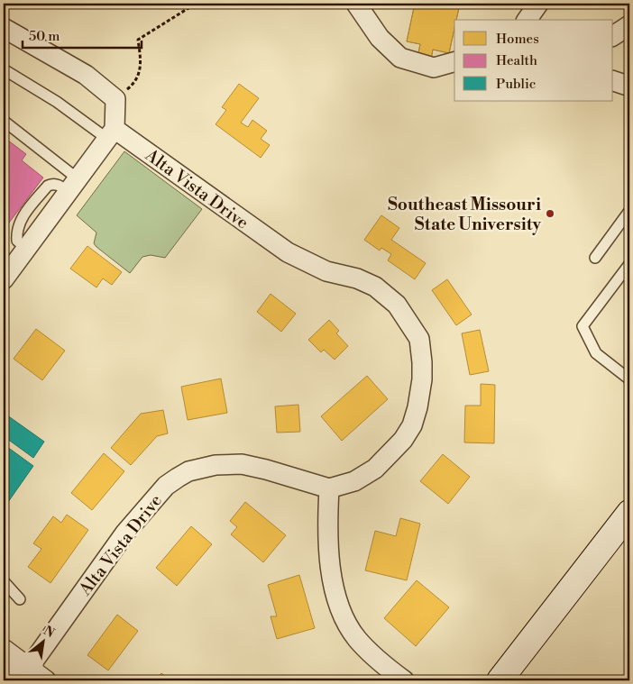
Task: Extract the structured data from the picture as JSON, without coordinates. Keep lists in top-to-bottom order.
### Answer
{
  "streets": {
    "street": ["Alta Vista Drive"]
  },
  "places": ["Southeast Missouri State University"],
  "legend": ["Homes", "Health", "Public"],
  "scale_bar": "50 m",
  "north": "top right"
}
